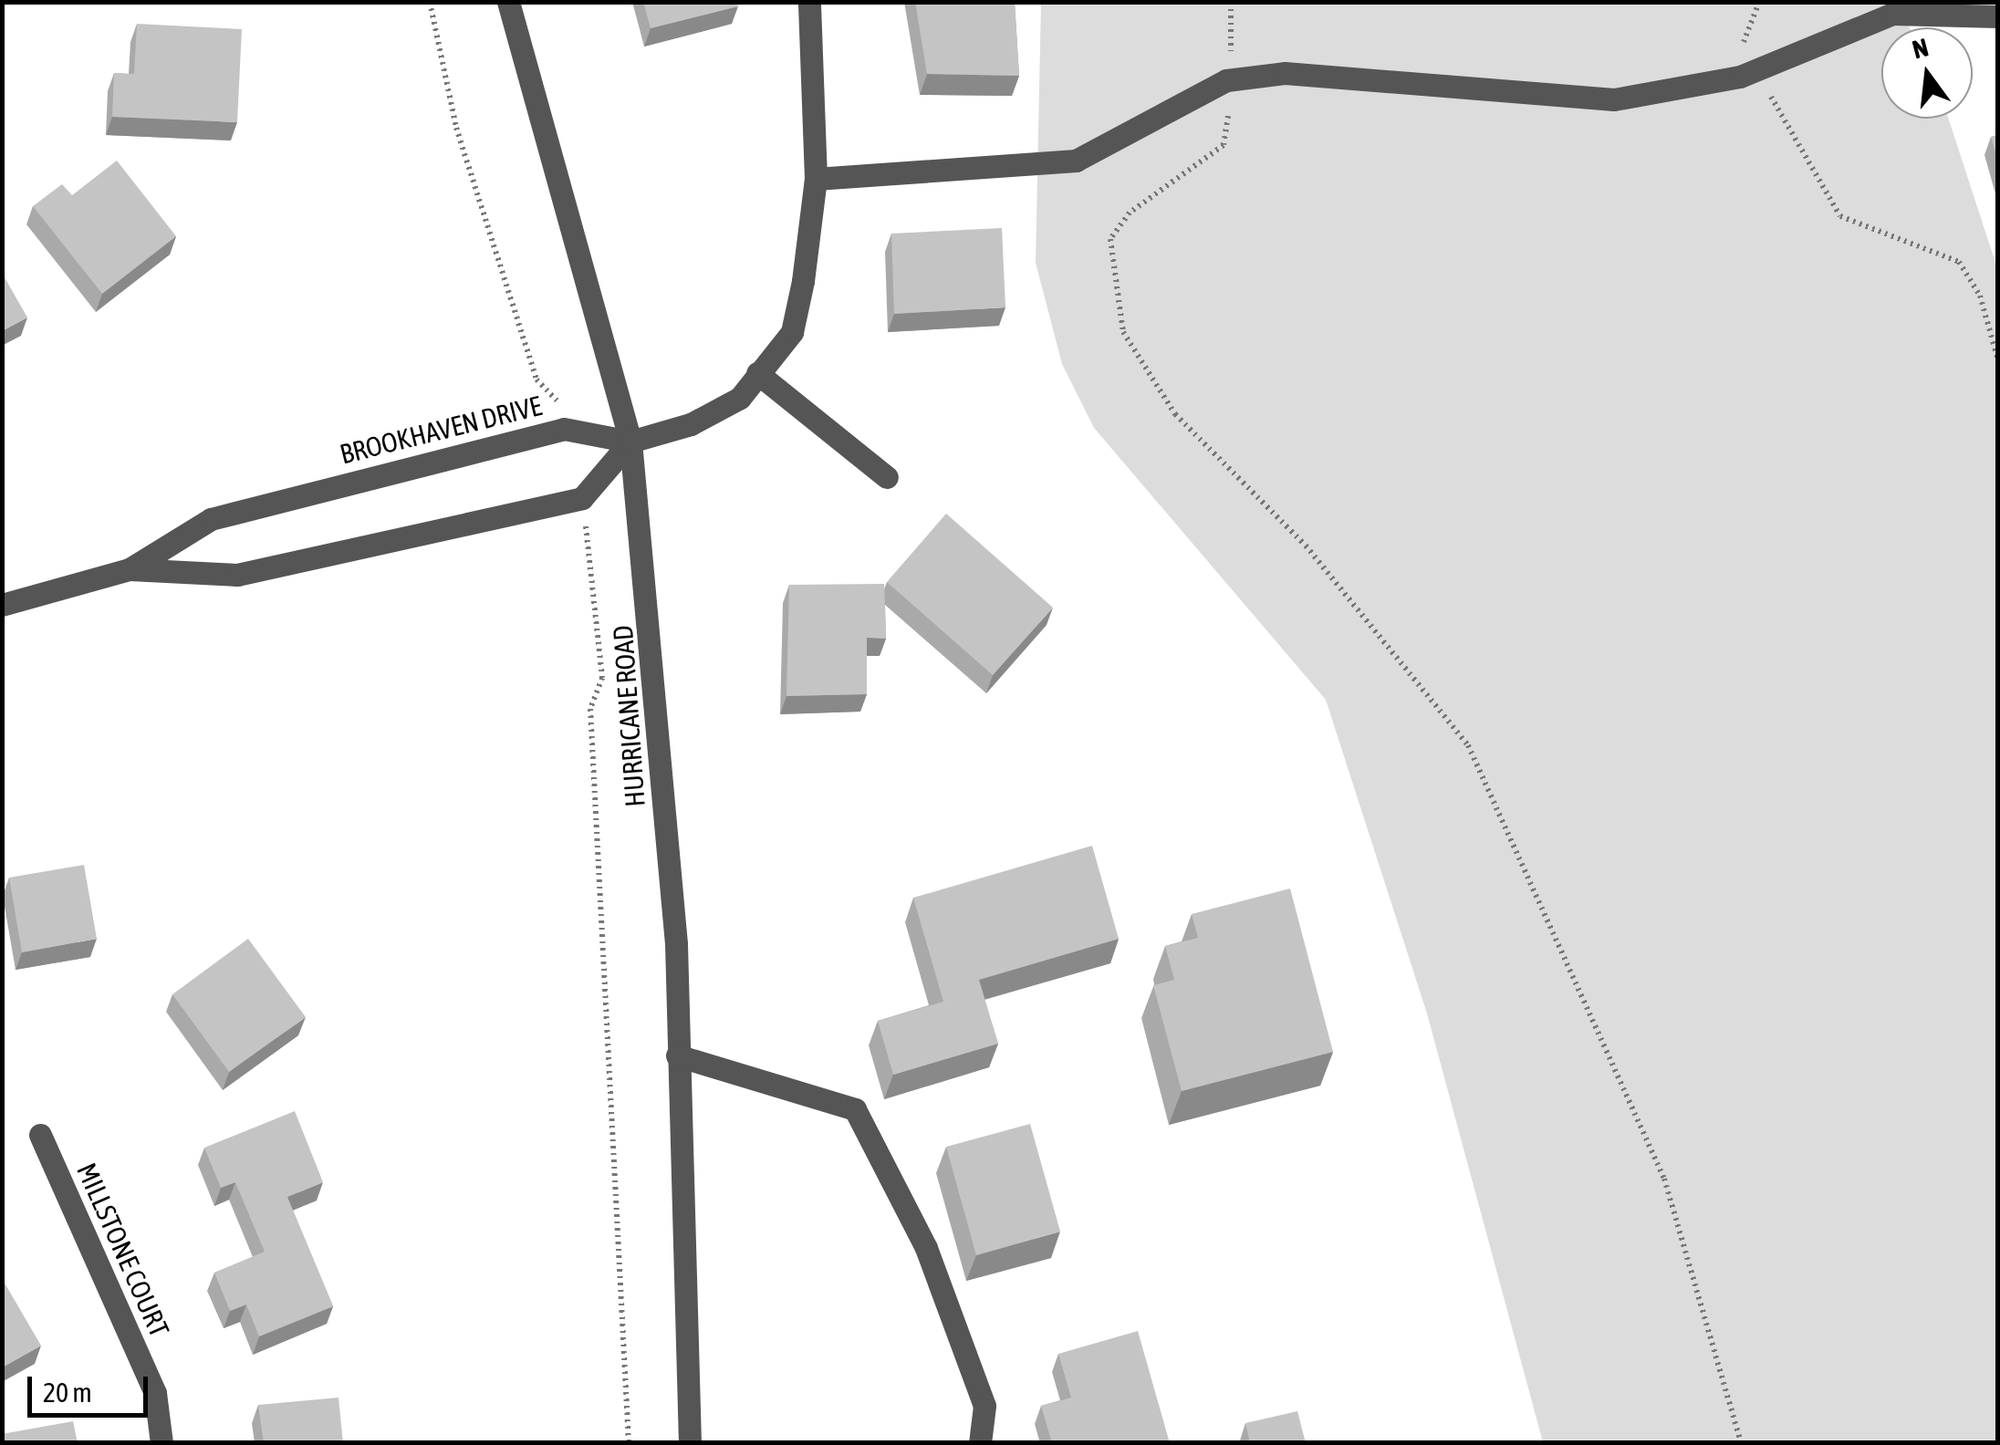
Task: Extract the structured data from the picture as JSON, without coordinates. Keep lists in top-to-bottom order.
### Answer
{
  "streets": {
    "street": ["BROOKHAVEN DRIVE", "HURRICANE ROAD", "MILLSTONE COURT"]
  },
  "crossings": [
    ["BROOKHAVEN DRIVE", "HURRICANE ROAD"]
  ],
  "scale_bar": "20 m",
  "north": "top"
}
